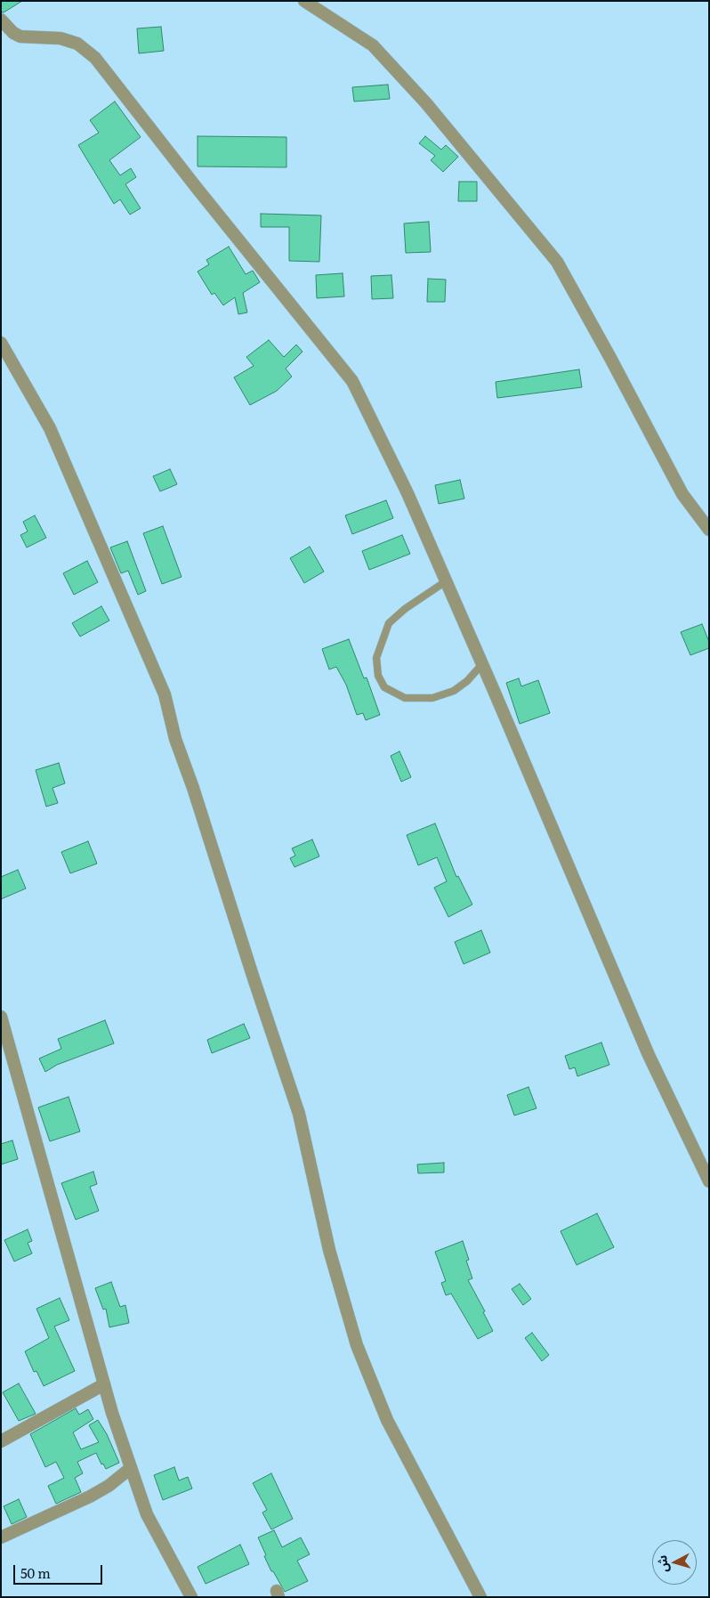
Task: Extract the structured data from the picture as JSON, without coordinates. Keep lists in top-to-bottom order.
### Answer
{
  "scale_bar": "50 m",
  "north": "left"
}
